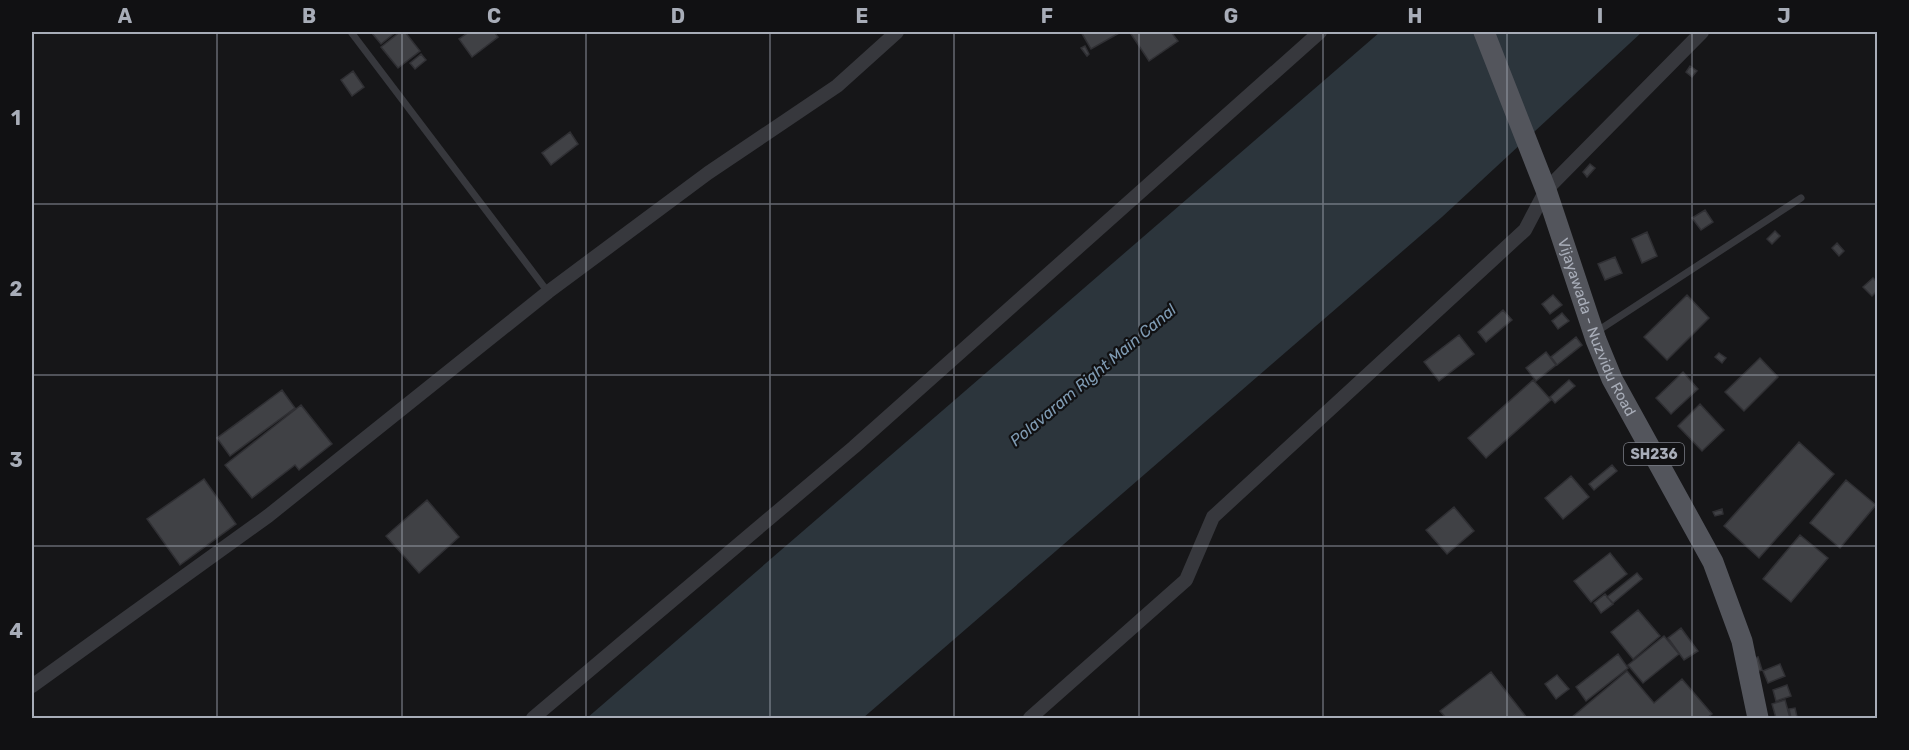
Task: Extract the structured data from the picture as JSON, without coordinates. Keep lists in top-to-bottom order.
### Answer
{
  "streets": {
    "main road": ["Vijayawada - Nuzvidu Road", "SH236"]
  },
  "water": ["Polavaram Right Main Canal"],
  "grid": {
    "columns": [
      "A",
      "B",
      "C",
      "D",
      "E",
      "F",
      "G",
      "H",
      "I",
      "J"
    ],
    "rows": [
      "1",
      "2",
      "3",
      "4"
    ]
  }
}
